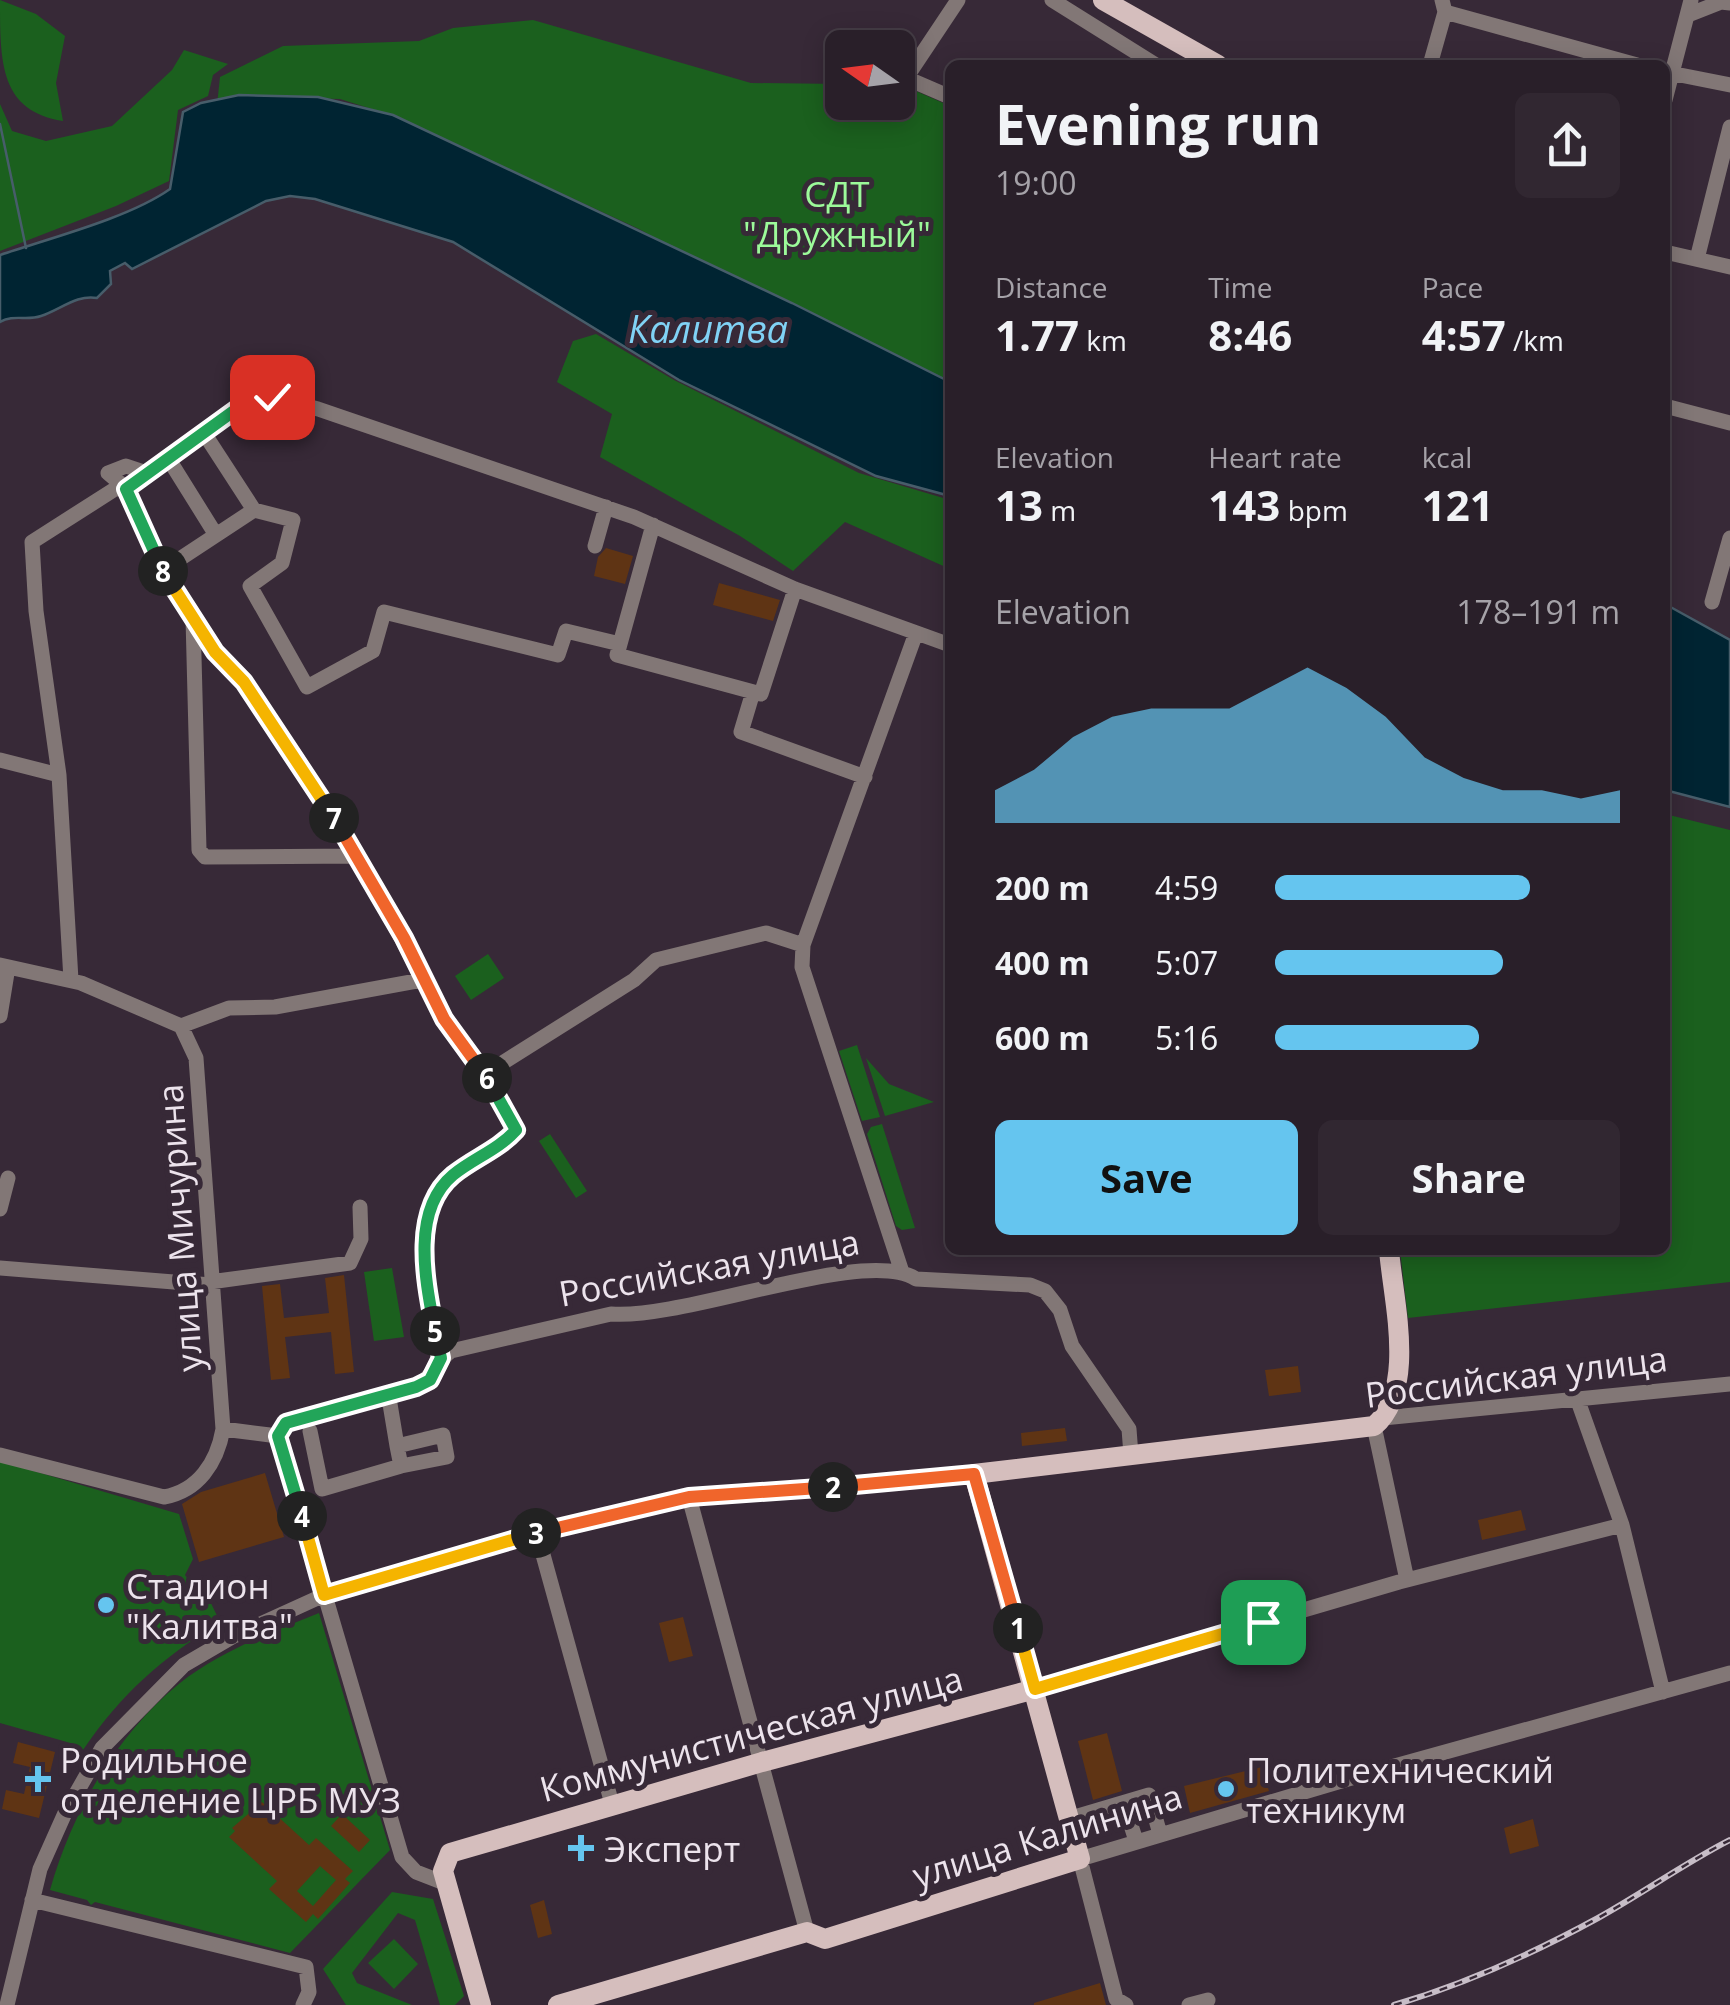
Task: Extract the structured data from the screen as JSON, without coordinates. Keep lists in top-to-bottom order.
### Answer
{
  "streets": {
    "main road": ["Российская улица", "Коммунистическая улица", "улица Калинина"],
    "street": ["улица Мичурина"]
  },
  "water": ["Калитва"],
  "parks": ["СДТ \"Дружный\""],
  "places": {
    "other": ["Стадион \"Калитва\"", "Политехнический техникум"],
    "health": ["Родильное отделение ЦРБ МУЗ", "Эксперт"]
  },
  "north": "left",
  "page": {
    "heading": ["Evening run", "19:00"],
    "stats": [
      ["Distance", "1.77 km"],
      ["Time", "8:46"],
      ["Pace", "4:57 /km"],
      ["Elevation", "13 m"],
      ["Heart rate", "143 bpm"],
      ["kcal", "121"]
    ],
    "pins": [
      "8",
      "7",
      "6",
      "5",
      "2",
      "4",
      "3",
      "1"
    ],
    "chart": ["Elevation", "178–191 m"],
    "list": [
      {
        "name": "200 m",
        "note": "4:59"
      },
      {
        "name": "400 m",
        "note": "5:07"
      },
      {
        "name": "600 m",
        "note": "5:16"
      }
    ],
    "buttons": ["Save", "Share"]
  }
}
